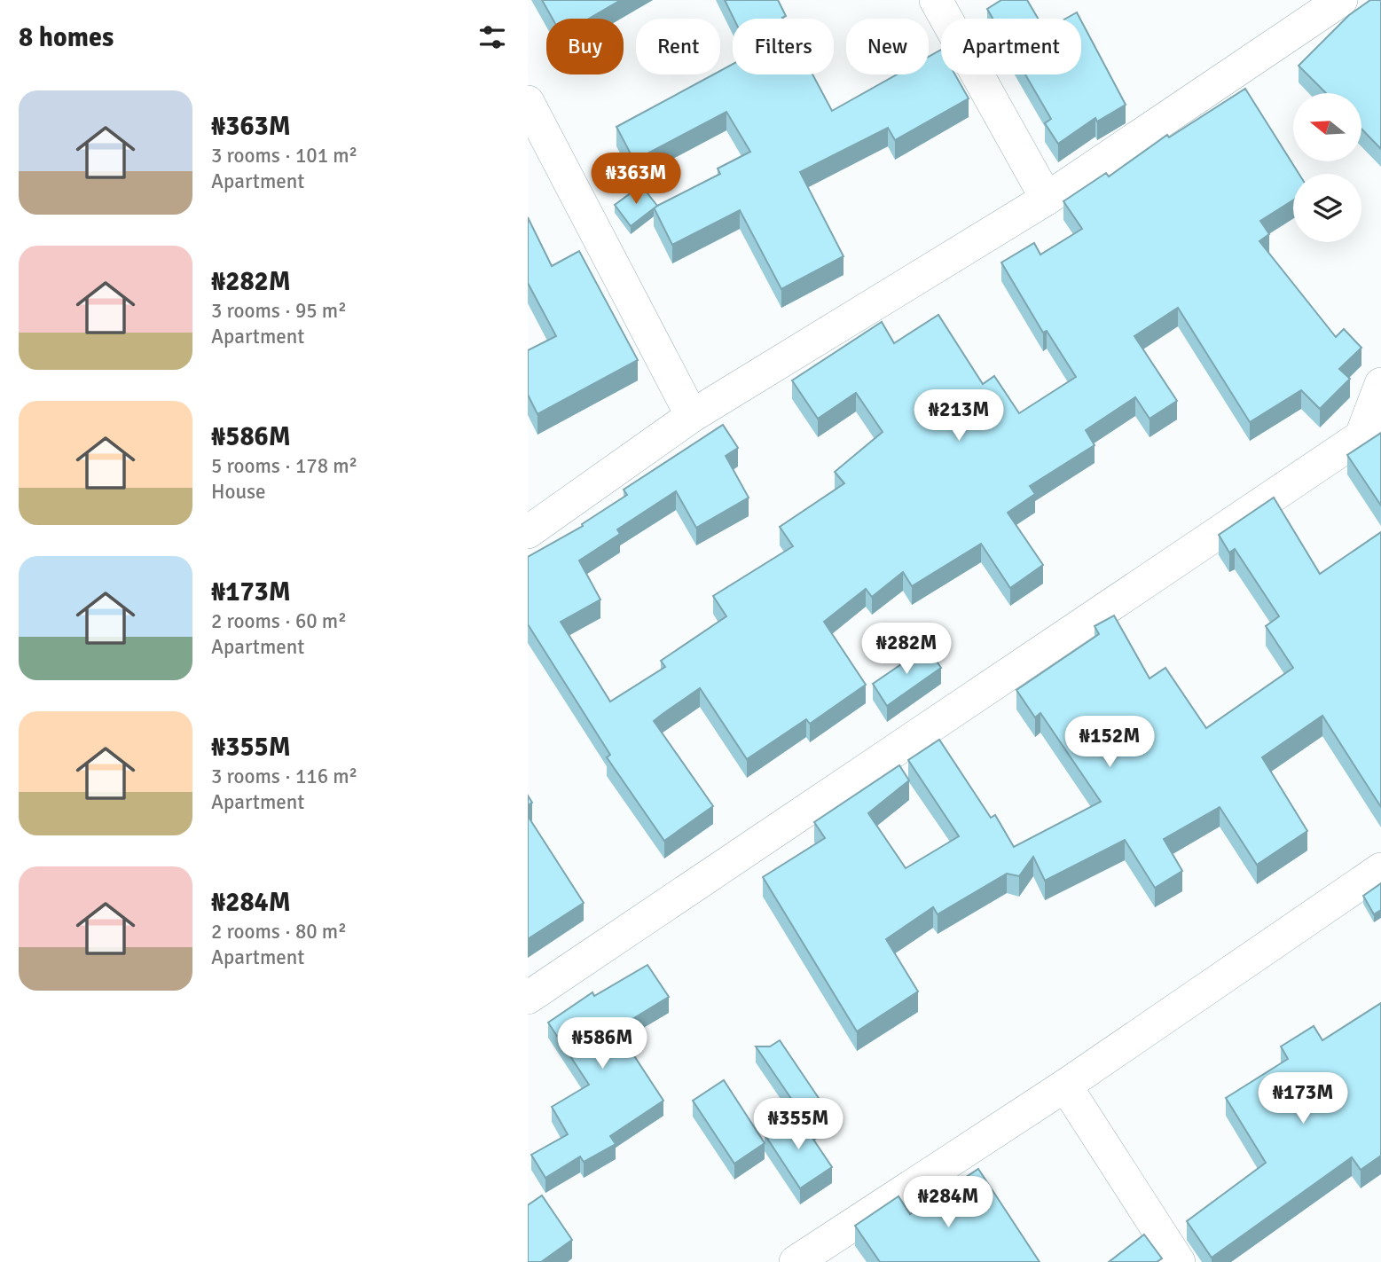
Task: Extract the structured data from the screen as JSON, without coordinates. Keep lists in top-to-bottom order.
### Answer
{
  "north": "left",
  "page": {
    "heading": "8 homes",
    "chip": [
      "Buy",
      "Rent",
      "Filters",
      "New",
      "Apartment"
    ],
    "list": [
      {
        "name": "₦363M",
        "note": "3 rooms · 101 m² · Apartment"
      },
      {
        "name": "₦282M",
        "note": "3 rooms · 95 m² · Apartment"
      },
      {
        "name": "₦586M",
        "note": "5 rooms · 178 m² · House"
      },
      {
        "name": "₦173M",
        "note": "2 rooms · 60 m² · Apartment"
      },
      {
        "name": "₦355M",
        "note": "3 rooms · 116 m² · Apartment"
      },
      {
        "name": "₦284M",
        "note": "2 rooms · 80 m² · Apartment"
      }
    ],
    "price": [
      "₦363M",
      "₦213M",
      "₦282M",
      "₦152M",
      "₦586M",
      "₦173M",
      "₦355M",
      "₦284M"
    ]
  }
}
